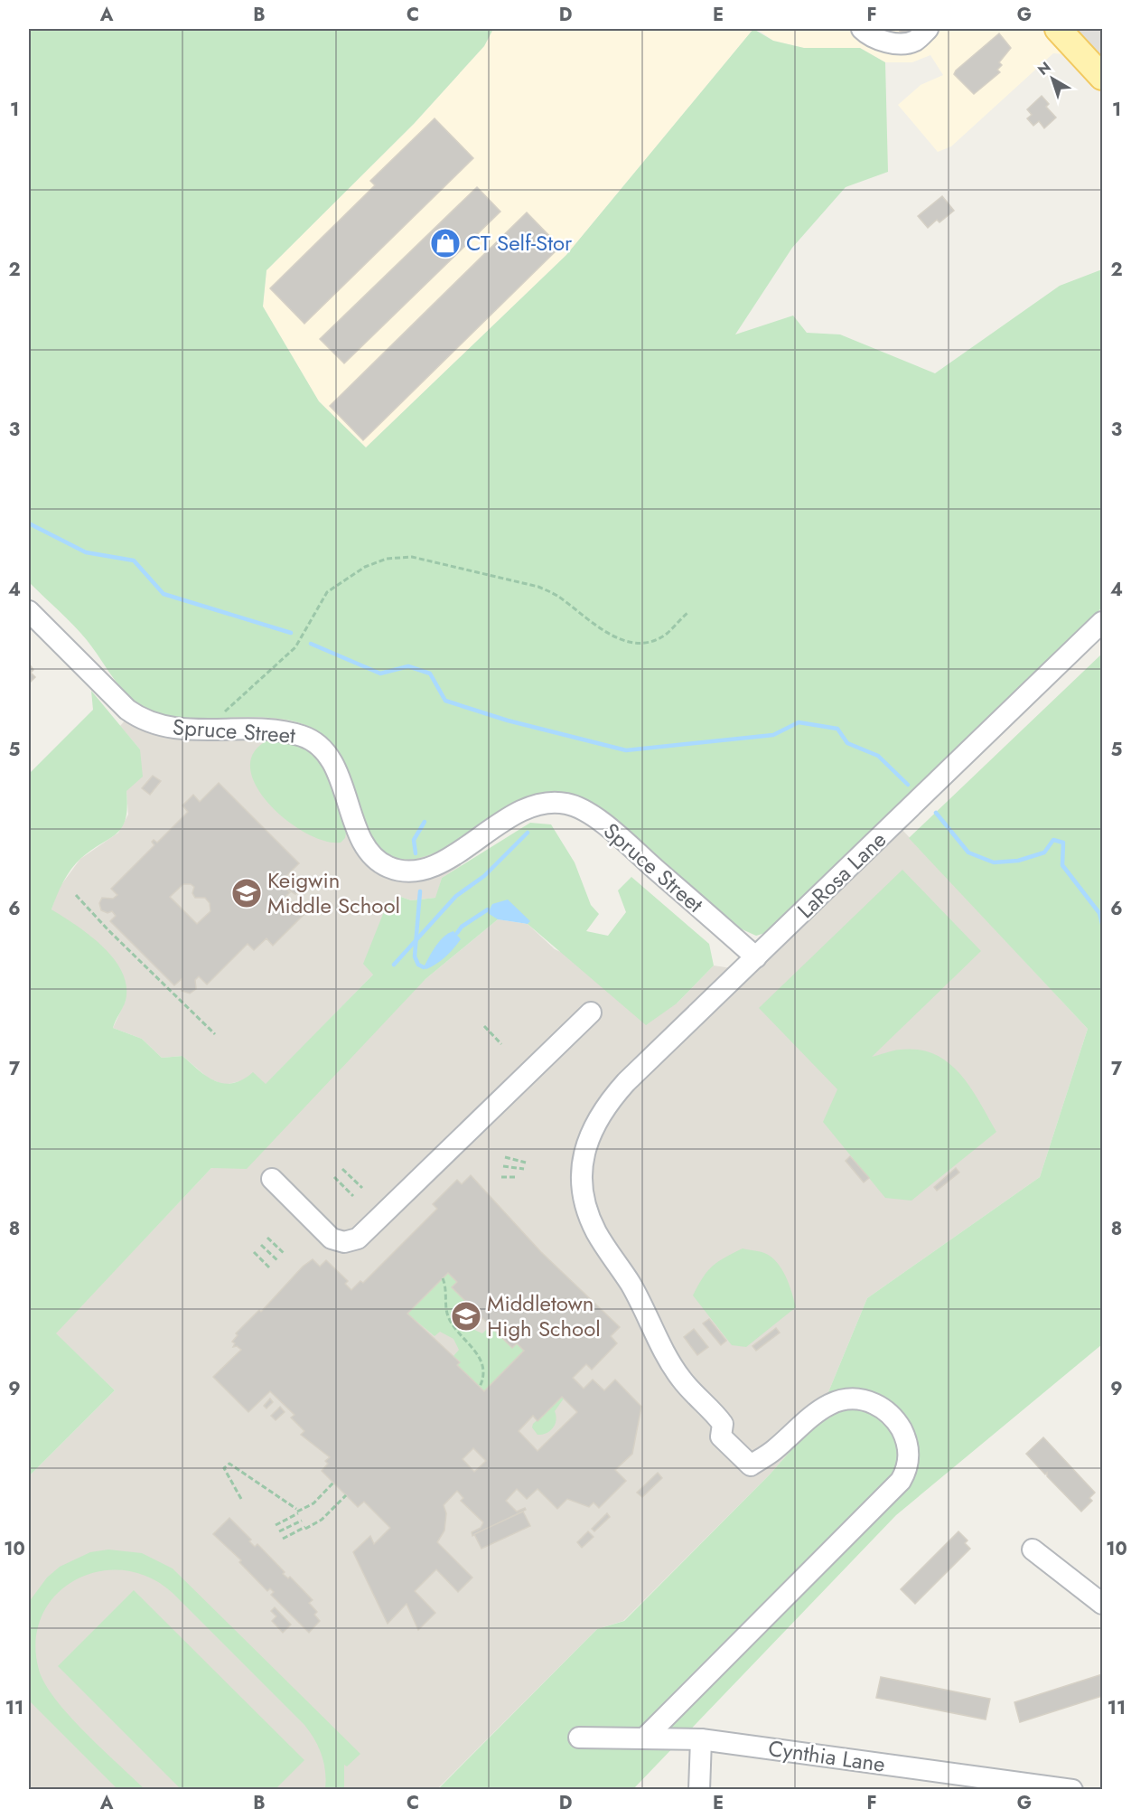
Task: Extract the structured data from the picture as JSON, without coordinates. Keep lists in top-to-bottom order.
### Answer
{
  "streets": {
    "street": ["Spruce Street", "LaRosa Lane", "Cynthia Lane"]
  },
  "crossings": [
    ["Spruce Street", "LaRosa Lane"],
    ["LaRosa Lane", "Cynthia Lane"]
  ],
  "places": {
    "shop": ["CT Self-Stor"],
    "school or university": ["Keigwin Middle School", "Middletown High School"]
  },
  "north": "top left",
  "grid": {
    "columns": [
      "A",
      "B",
      "C",
      "D",
      "E",
      "F",
      "G"
    ],
    "rows": [
      "1",
      "2",
      "3",
      "4",
      "5",
      "6",
      "7",
      "8",
      "9",
      "10",
      "11"
    ]
  }
}
